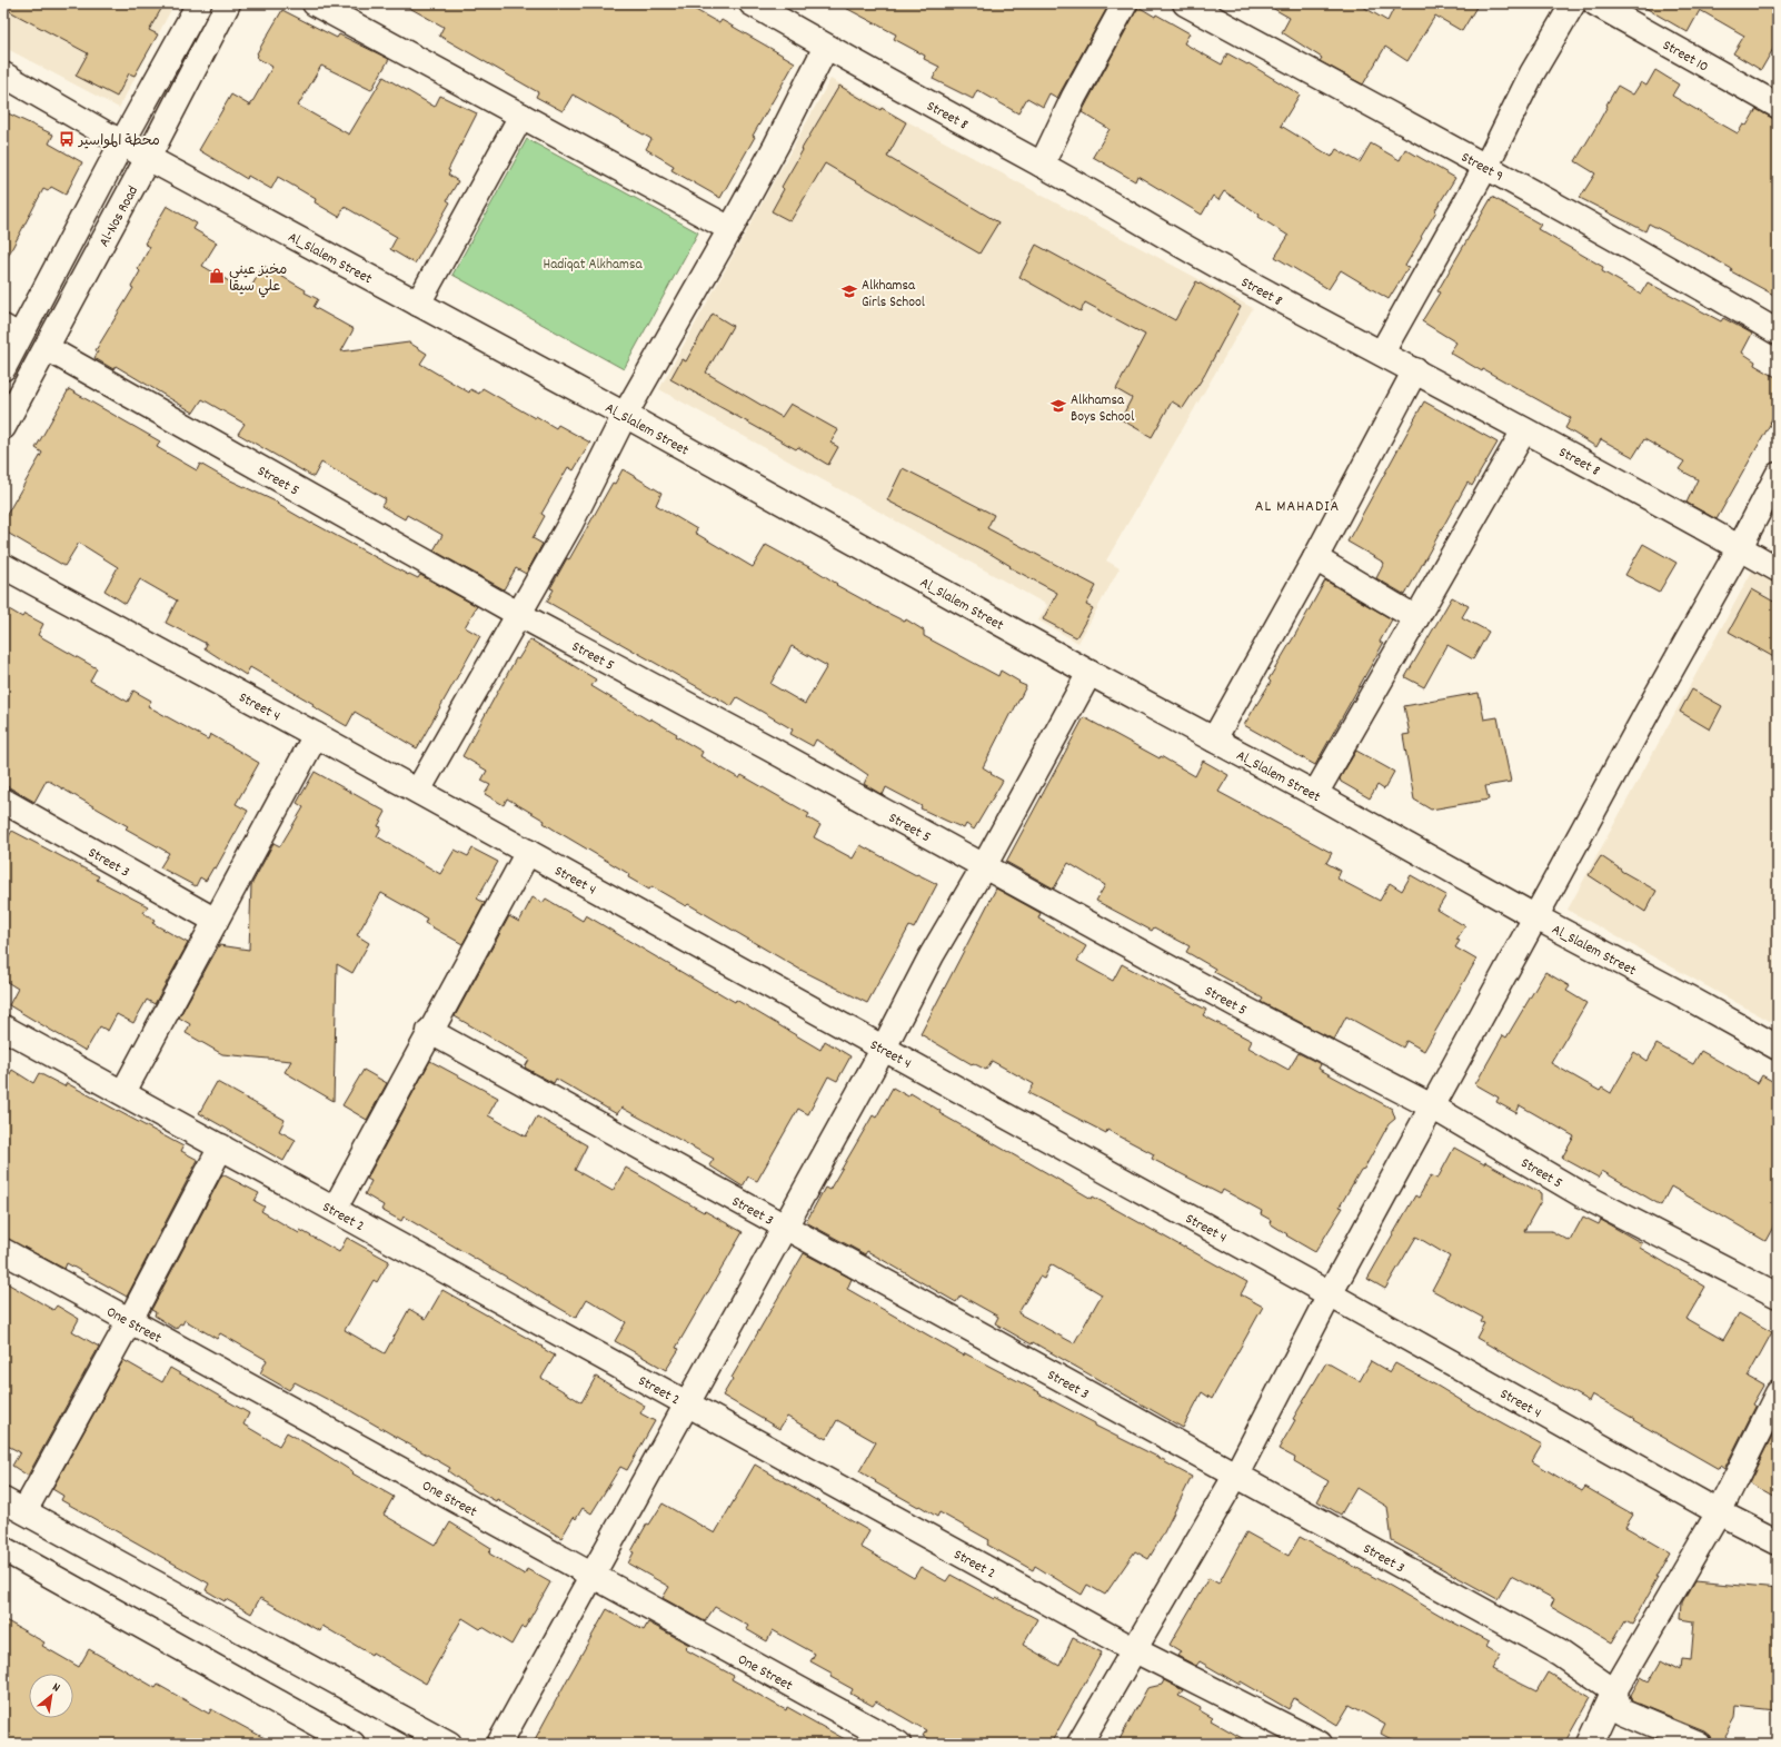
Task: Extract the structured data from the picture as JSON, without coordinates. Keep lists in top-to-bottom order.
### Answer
{
  "streets": {
    "street": [
      "Street 10",
      "Street 8",
      "Street 9",
      "Al-Nos Road",
      "Al_Slalem Street",
      "Street 5",
      "Street 4",
      "Street 3",
      "Street 2",
      "One Street"
    ]
  },
  "crossings": [
    ["Al-Nos Road", "Al_Slalem Street"],
    ["Al-Nos Road", "Street 5"]
  ],
  "districts": ["AL MAHADIA"],
  "parks": ["Hadiqat Alkhamsa"],
  "places": {
    "bus stop": ["محطة المواسير"],
    "shop": ["مخبز عيني علي سيقا"],
    "school or university": ["Alkhamsa Girls School", "Alkhamsa Boys School"]
  },
  "north": "top right"
}
